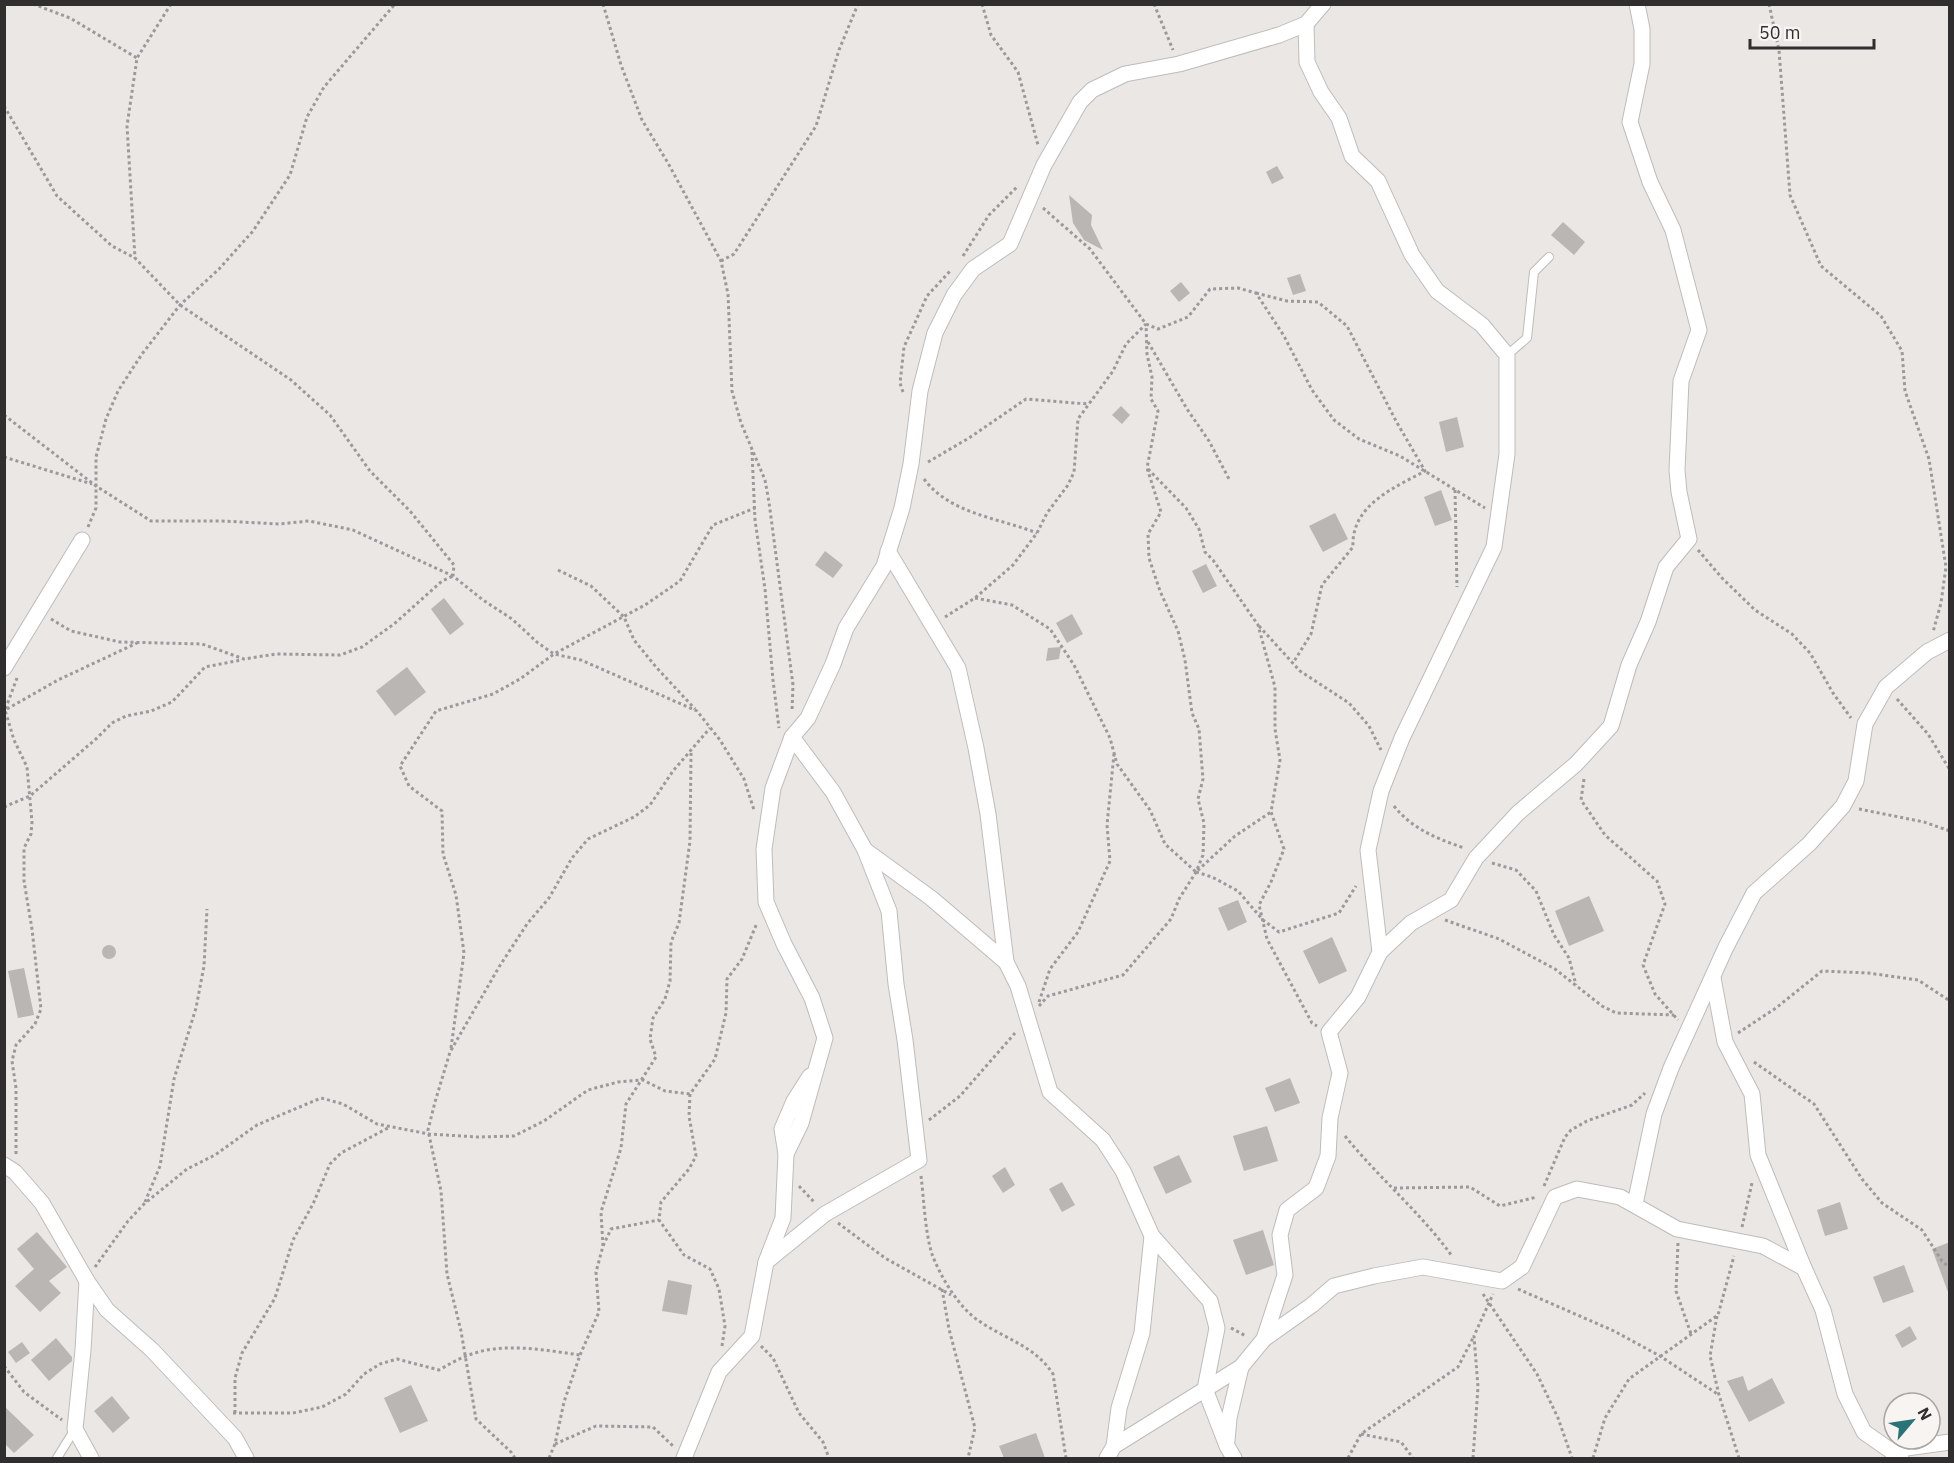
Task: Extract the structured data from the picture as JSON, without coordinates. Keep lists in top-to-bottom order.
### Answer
{
  "scale_bar": "50 m",
  "north": "top right"
}
